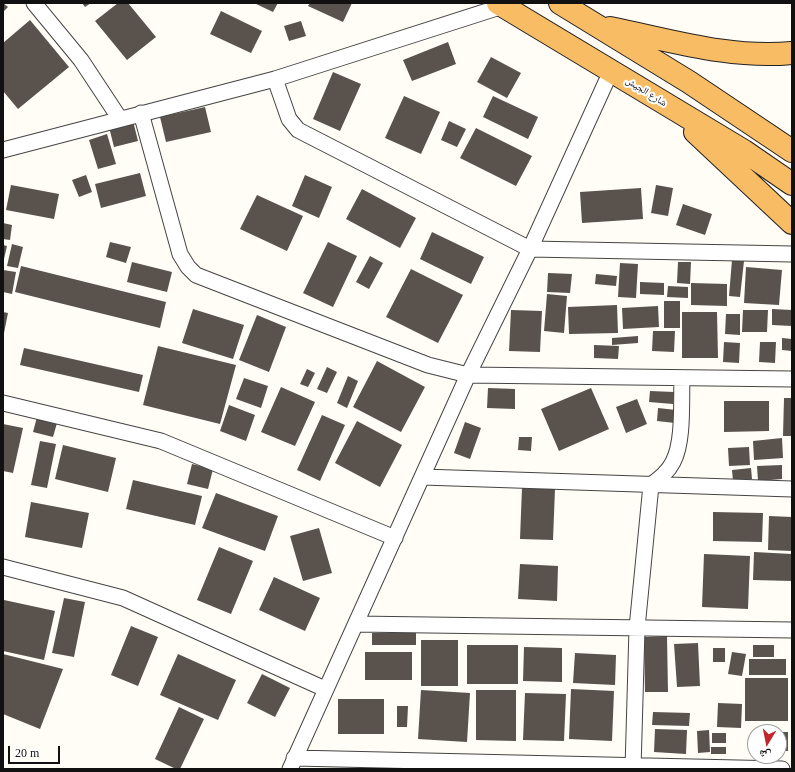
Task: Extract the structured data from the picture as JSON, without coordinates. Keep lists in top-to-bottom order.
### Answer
{
  "streets": {
    "highway": ["شارع الجيش"]
  },
  "scale_bar": "20 m",
  "north": "bottom"
}
